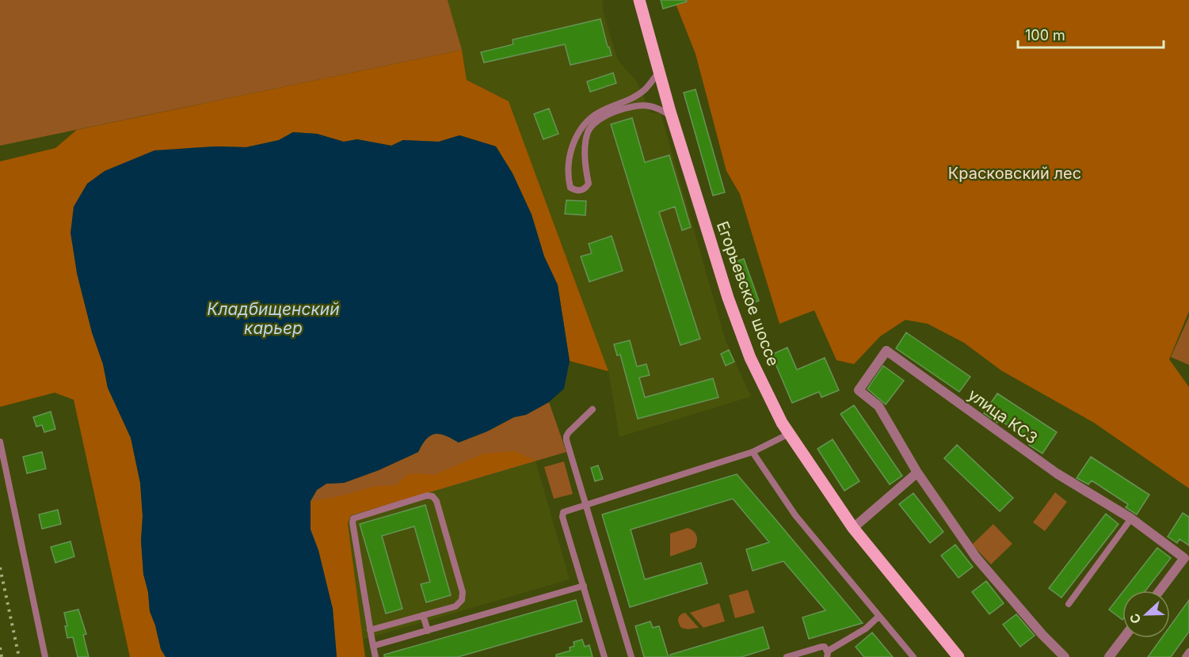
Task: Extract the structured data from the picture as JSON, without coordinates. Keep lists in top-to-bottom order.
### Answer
{
  "streets": {
    "main road": ["Егорьевское шоссе"],
    "street": ["улица КСЗ"]
  },
  "water": ["Кладбищенский карьер"],
  "parks": ["Красковский лес"],
  "scale_bar": "100 m",
  "north": "left"
}
